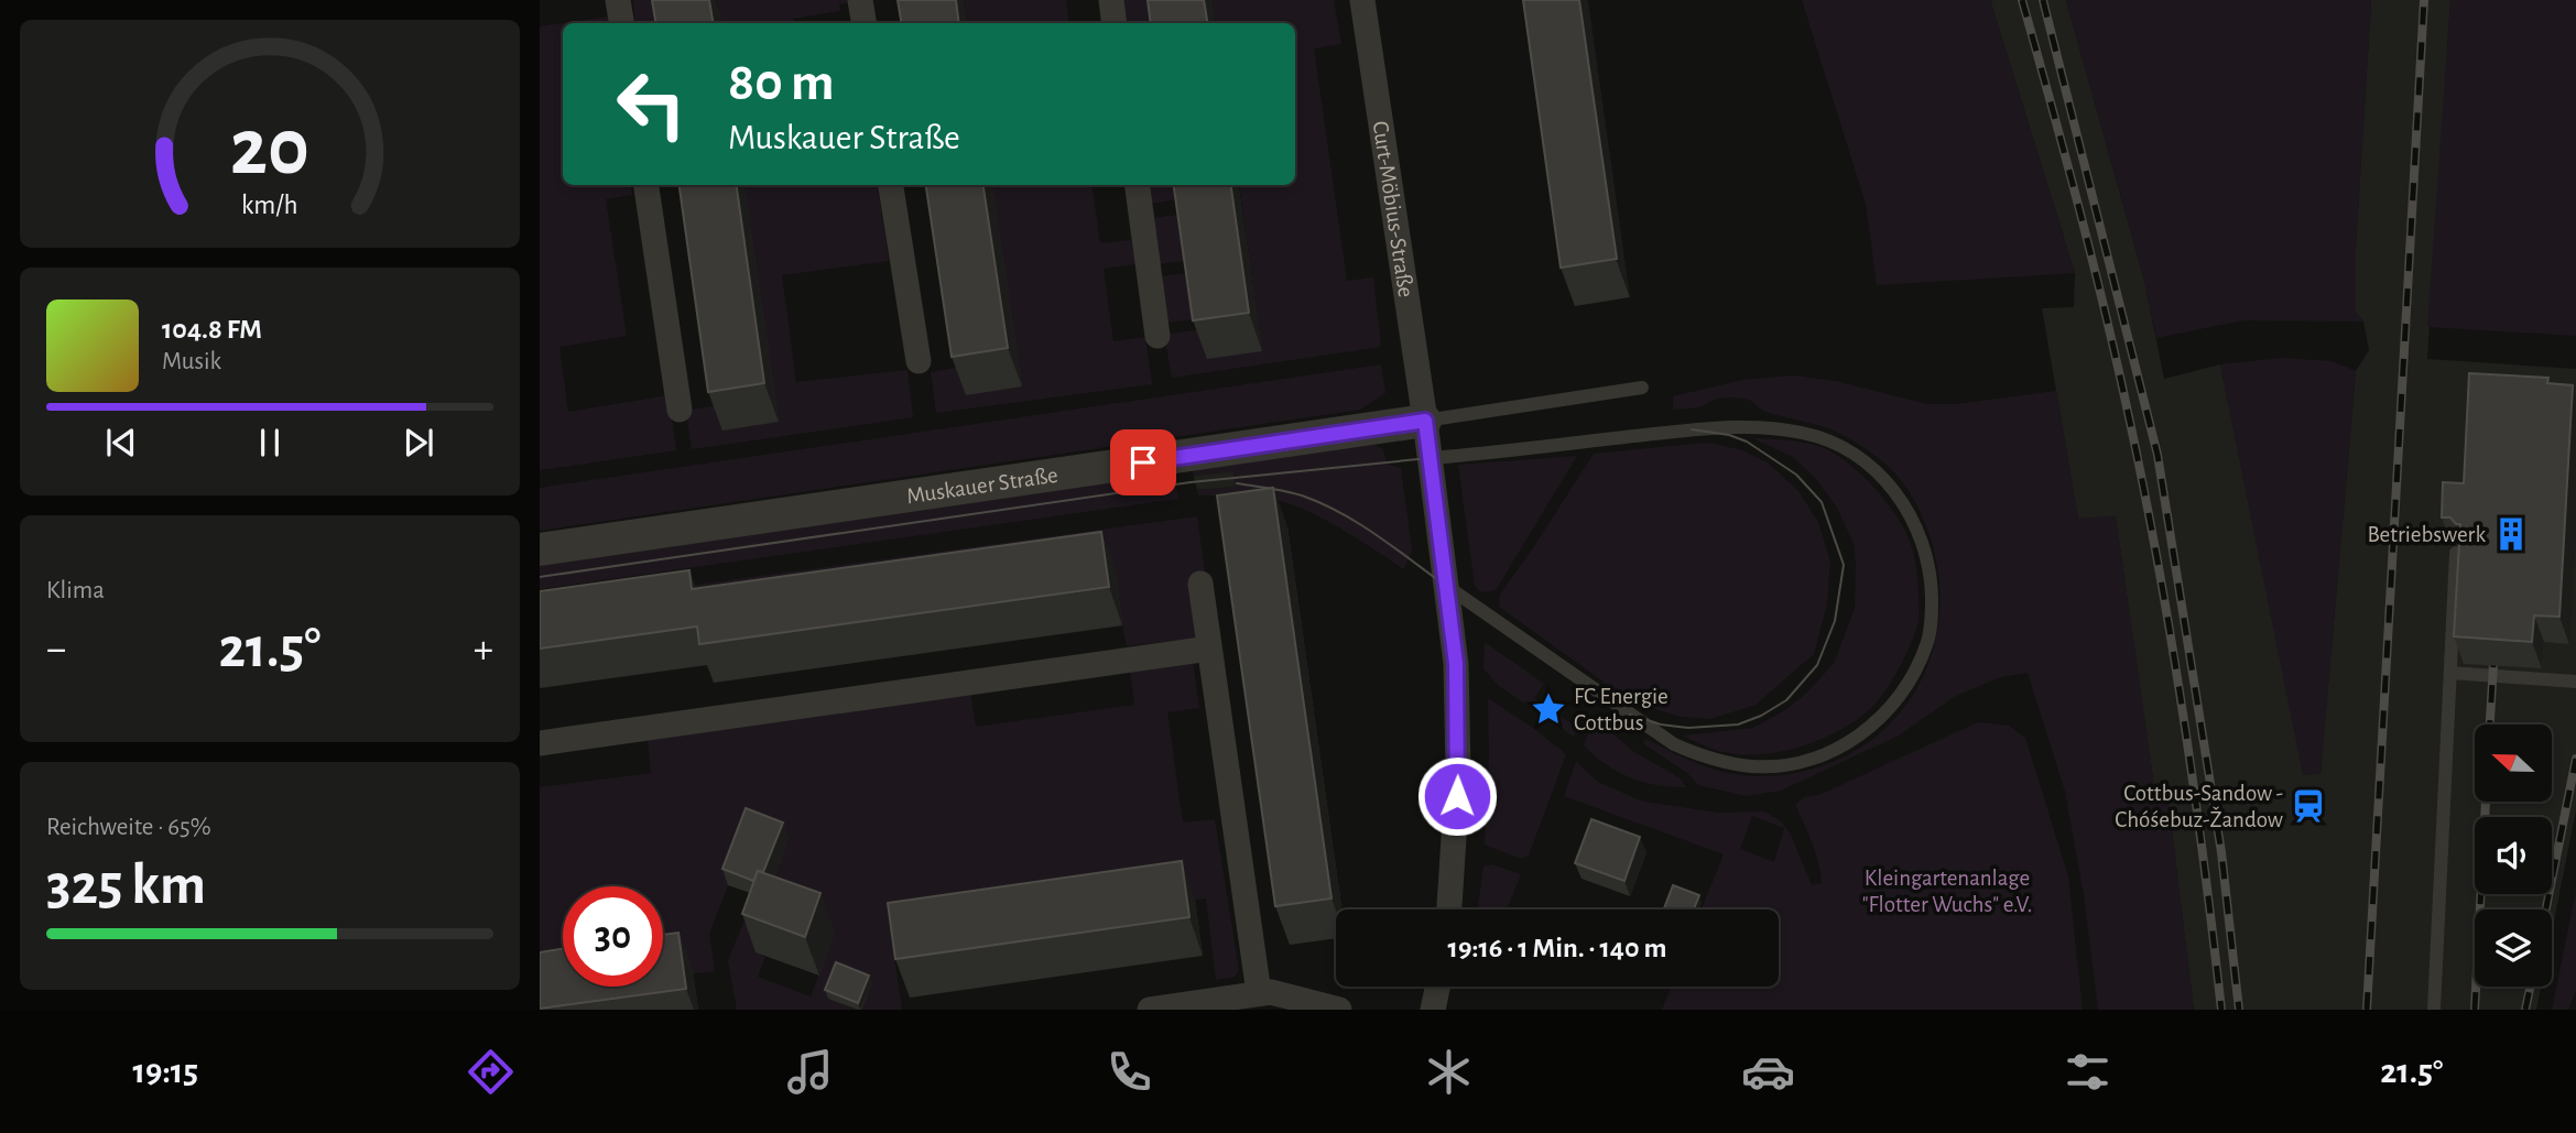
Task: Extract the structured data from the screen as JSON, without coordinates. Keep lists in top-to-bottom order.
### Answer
{
  "streets": {
    "street": ["Curt-Möbius-Straße", "Muskauer Straße"]
  },
  "crossings": [
    ["Curt-Möbius-Straße", "Muskauer Straße"]
  ],
  "parks": ["Kleingartenanlage \"Flotter Wuchs\" e.V."],
  "places": {
    "building": ["Betriebswerk"],
    "place": ["FC Energie Cottbus"],
    "station": ["Cottbus-Sandow - Chóśebuz-Žandow"]
  },
  "north": "left",
  "page": {
    "turn": ["80 m", "Muskauer Straße"],
    "song": ["104.8 FM", "Musik"],
    "tile": [
      "Klima",
      ["Reichweite · 65%", "325 km"]
    ],
    "heat": ["−", "21.5°", "+"],
    "limit": "30",
    "trip": "19:16 · 1 Min. · 140 m",
    "tabs": ["19:15", "21.5°"],
    "gauge": ["20", "km/h"]
  }
}
